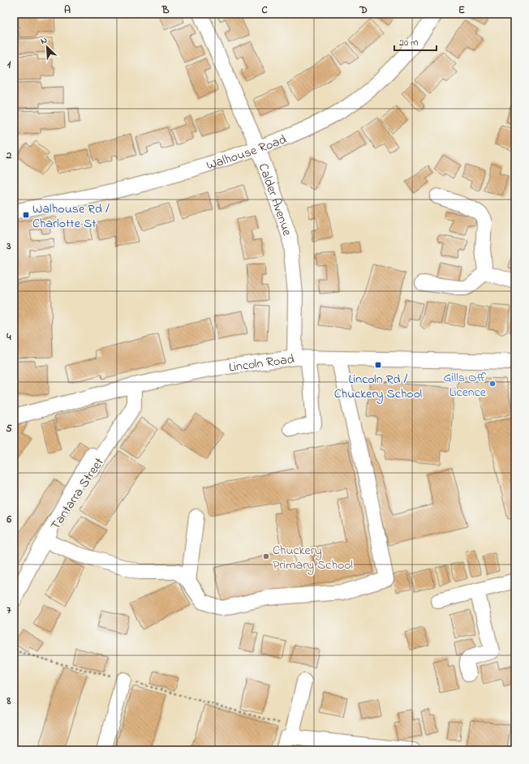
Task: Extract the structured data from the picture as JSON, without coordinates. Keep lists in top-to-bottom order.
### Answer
{
  "streets": {
    "street": [
      "Walhouse Road",
      "Calder Avenue",
      "Lincoln Road",
      "Tantarra Street"
    ]
  },
  "crossings": [
    ["Walhouse Road", "Calder Avenue"],
    ["Calder Avenue", "Lincoln Road"],
    ["Lincoln Road", "Tantarra Street"]
  ],
  "places": {
    "transit": ["Walhouse Rd / Charlotte St", "Lincoln Rd / Chuckery School"],
    "other": ["Gills Off Licence", "Chuckery Primary School"]
  },
  "scale_bar": "20 m",
  "north": "top left",
  "grid": {
    "columns": [
      "A",
      "B",
      "C",
      "D",
      "E"
    ],
    "rows": [
      "1",
      "2",
      "3",
      "4",
      "5",
      "6",
      "7",
      "8"
    ]
  }
}
